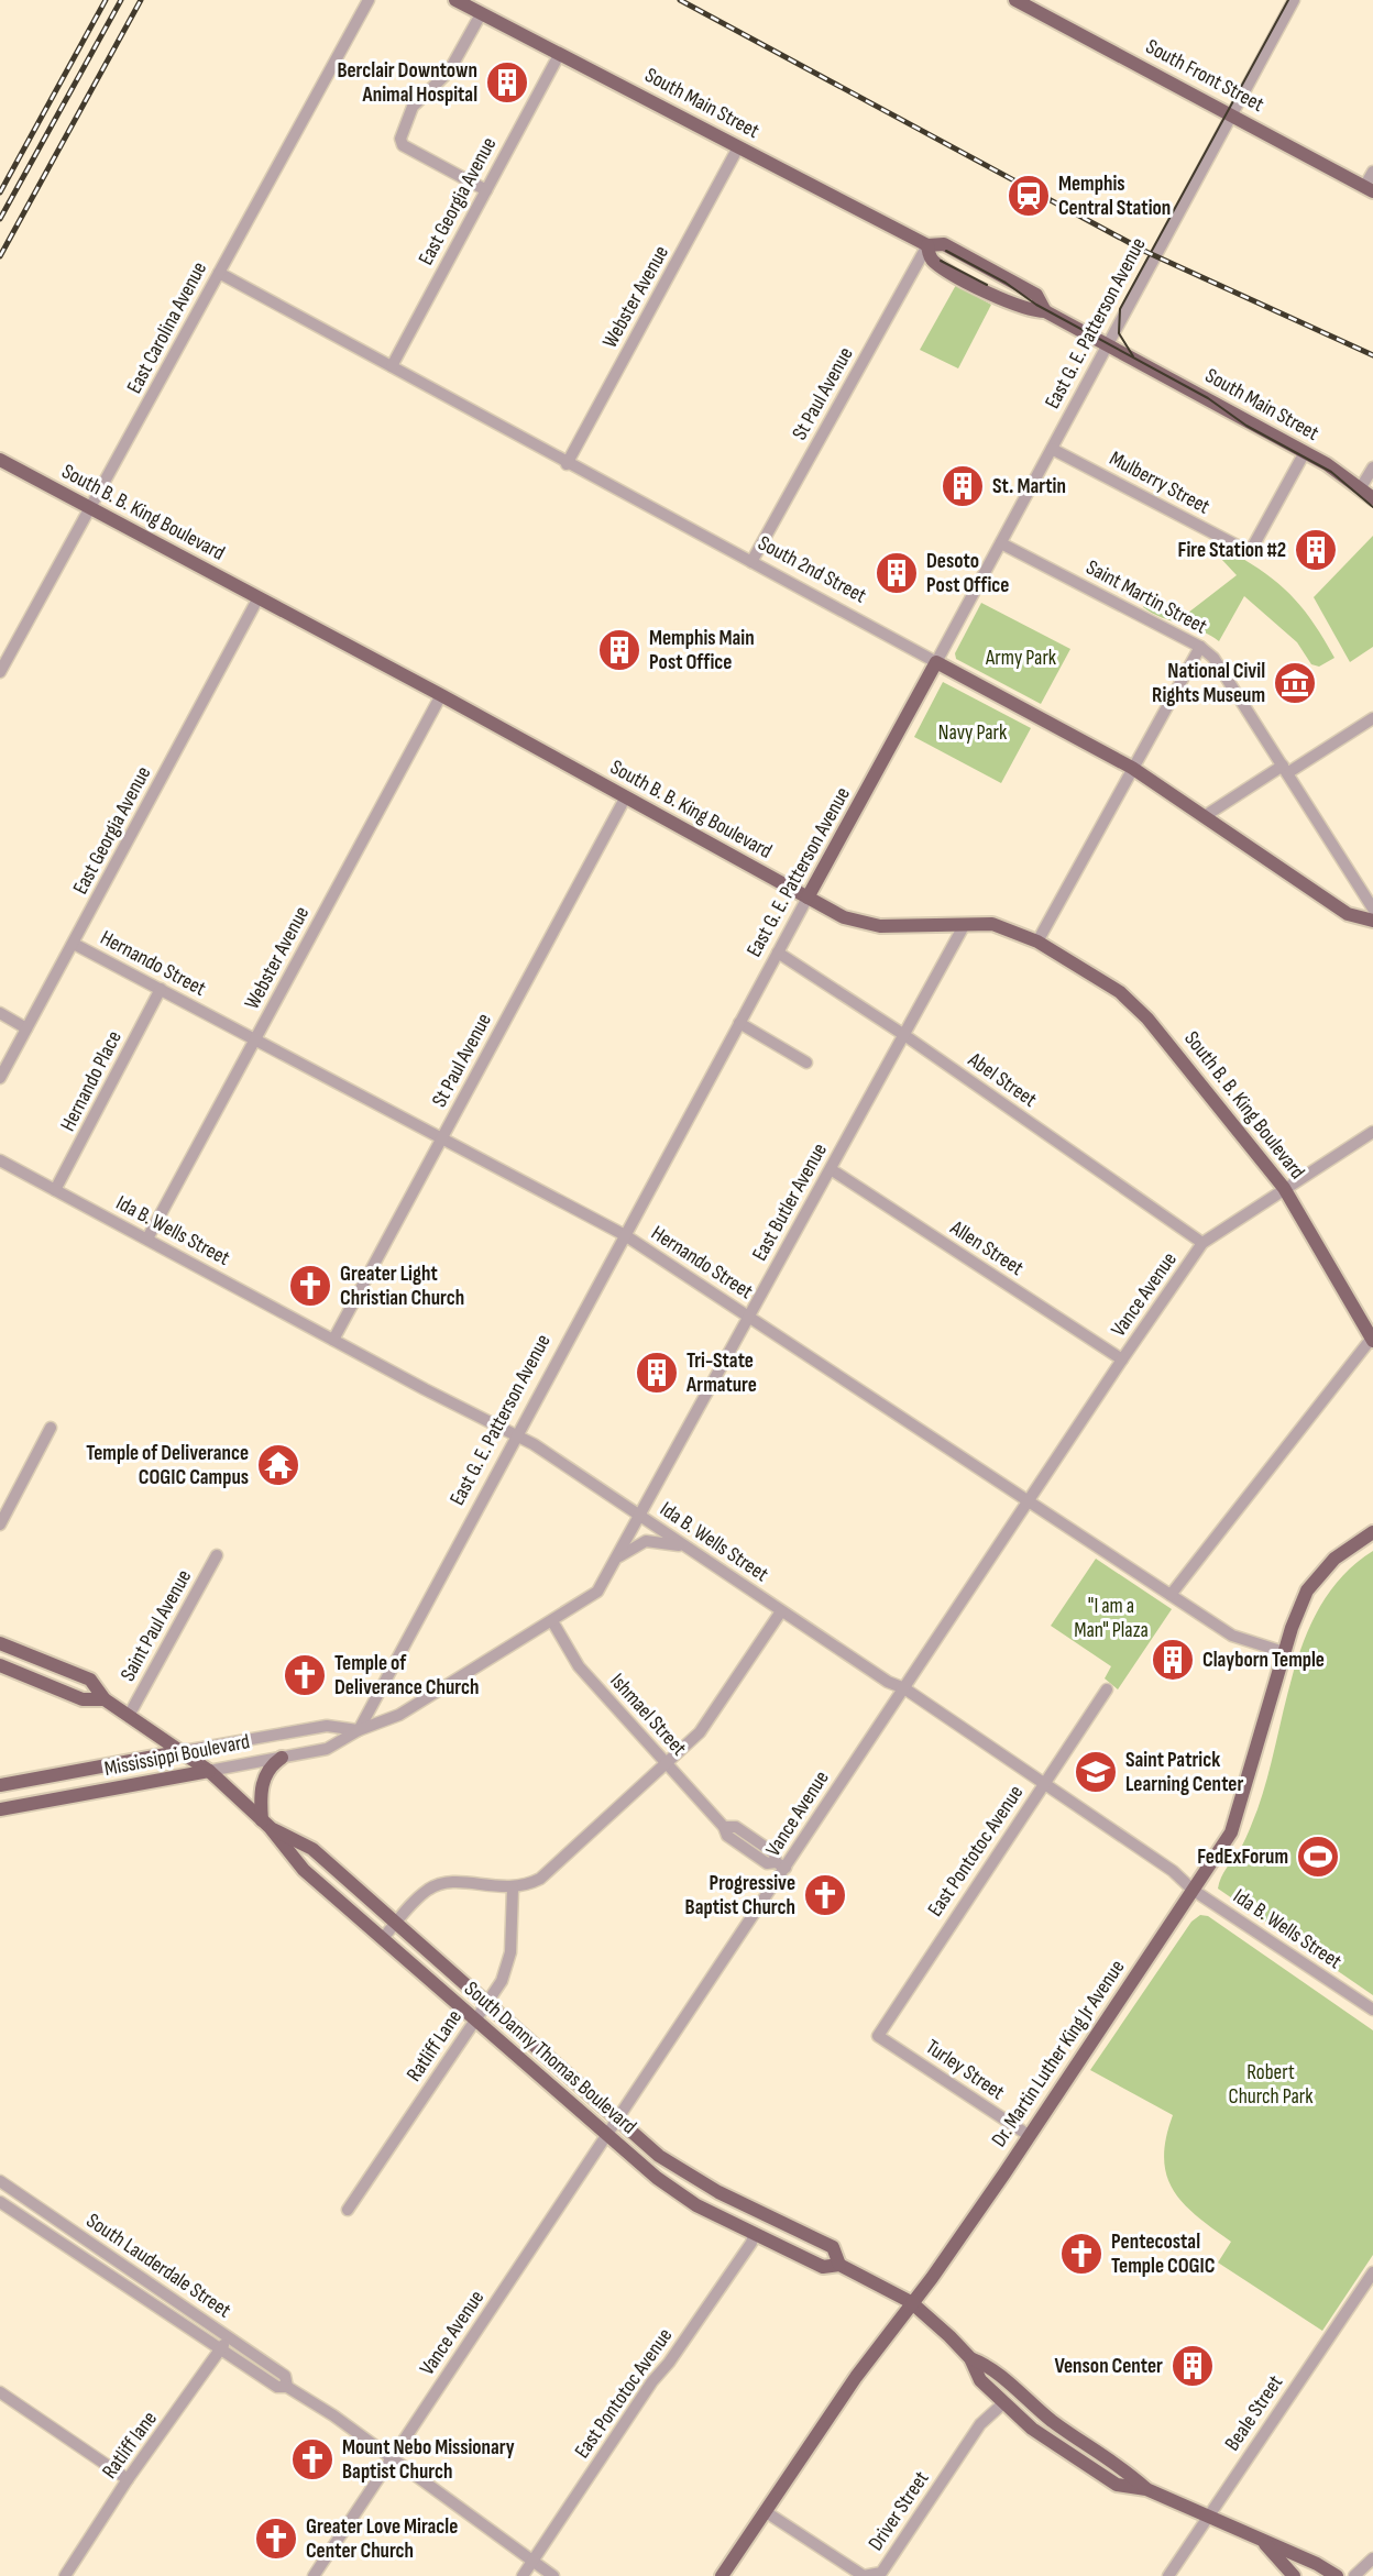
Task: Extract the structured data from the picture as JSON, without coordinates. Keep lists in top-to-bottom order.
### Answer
{
  "streets": {
    "main road": [
      "South Front Street",
      "South Main Street",
      "East G. E. Patterson Avenue",
      "South B. B. King Boulevard",
      "South 2nd Street",
      "Mississippi Boulevard",
      "Dr. Martin Luther King Jr Avenue",
      "South Danny Thomas Boulevard"
    ],
    "street": [
      "East Georgia Avenue",
      "Webster Avenue",
      "East Carolina Avenue",
      "St Paul Avenue",
      "Mulberry Street",
      "Saint Martin Street",
      "Hernando Street",
      "Abel Street",
      "Hernando Place",
      "East Butler Avenue",
      "Ida B. Wells Street",
      "Allen Street",
      "Vance Avenue",
      "Saint Paul Avenue",
      "Ishmael Street",
      "East Pontotoc Avenue",
      "Ratliff Lane",
      "Turley Street",
      "South Lauderdale Street",
      "Beale Street",
      "Ratliff lane",
      "Driver Street"
    ]
  },
  "crossings": [
    ["South Front Street", "East G. E. Patterson Avenue"],
    ["South Main Street", "East Georgia Avenue"],
    ["South Main Street", "Webster Avenue"],
    ["South Main Street", "East G. E. Patterson Avenue"],
    ["South Main Street", "St Paul Avenue"],
    ["South Main Street", "Mulberry Street"],
    ["East Georgia Avenue", "South B. B. King Boulevard"],
    ["East Georgia Avenue", "South 2nd Street"],
    ["East Georgia Avenue", "Hernando Street"],
    ["Webster Avenue", "South B. B. King Boulevard"],
    ["Webster Avenue", "South 2nd Street"],
    ["Webster Avenue", "Hernando Street"],
    ["Webster Avenue", "Ida B. Wells Street"],
    ["East G. E. Patterson Avenue", "Mulberry Street"],
    ["East G. E. Patterson Avenue", "South B. B. King Boulevard"],
    ["East G. E. Patterson Avenue", "South 2nd Street"],
    ["East G. E. Patterson Avenue", "Saint Martin Street"],
    ["East G. E. Patterson Avenue", "Hernando Street"],
    ["East G. E. Patterson Avenue", "Abel Street"],
    ["East G. E. Patterson Avenue", "Ida B. Wells Street"],
    ["East G. E. Patterson Avenue", "Mississippi Boulevard"],
    ["East Carolina Avenue", "South B. B. King Boulevard"],
    ["East Carolina Avenue", "South 2nd Street"],
    ["St Paul Avenue", "South B. B. King Boulevard"],
    ["St Paul Avenue", "South 2nd Street"],
    ["St Paul Avenue", "Hernando Street"],
    ["St Paul Avenue", "Ida B. Wells Street"],
    ["South B. B. King Boulevard", "East Butler Avenue"],
    ["South B. B. King Boulevard", "Vance Avenue"],
    ["Hernando Street", "Hernando Place"],
    ["Hernando Street", "East Butler Avenue"],
    ["Hernando Street", "Vance Avenue"],
    ["Hernando Street", "Dr. Martin Luther King Jr Avenue"],
    ["Abel Street", "East Butler Avenue"],
    ["Abel Street", "Vance Avenue"],
    ["Hernando Place", "Ida B. Wells Street"],
    ["East Butler Avenue", "Ida B. Wells Street"],
    ["East Butler Avenue", "Allen Street"],
    ["East Butler Avenue", "Mississippi Boulevard"],
    ["Ida B. Wells Street", "Vance Avenue"],
    ["Ida B. Wells Street", "East Pontotoc Avenue"],
    ["Ida B. Wells Street", "Dr. Martin Luther King Jr Avenue"],
    ["Allen Street", "Vance Avenue"],
    ["Vance Avenue", "Ishmael Street"],
    ["Vance Avenue", "South Danny Thomas Boulevard"],
    ["Vance Avenue", "South Lauderdale Street"],
    ["Saint Paul Avenue", "South Danny Thomas Boulevard"],
    ["Ishmael Street", "Mississippi Boulevard"],
    ["Mississippi Boulevard", "South Danny Thomas Boulevard"],
    ["East Pontotoc Avenue", "South Danny Thomas Boulevard"],
    ["East Pontotoc Avenue", "Turley Street"],
    ["East Pontotoc Avenue", "South Lauderdale Street"],
    ["Ratliff Lane", "South Danny Thomas Boulevard"],
    ["Dr. Martin Luther King Jr Avenue", "South Danny Thomas Boulevard"],
    ["Dr. Martin Luther King Jr Avenue", "Turley Street"],
    ["Dr. Martin Luther King Jr Avenue", "Driver Street"],
    ["South Danny Thomas Boulevard", "Beale Street"],
    ["South Danny Thomas Boulevard", "Driver Street"],
    ["South Lauderdale Street", "Ratliff lane"]
  ],
  "parks": [
    "Army Park",
    "Navy Park",
    "\"I am a Man\" Plaza",
    "Robert Church Park"
  ],
  "places": {
    "building": [
      "Berclair Downtown Animal Hospital",
      "St. Martin",
      "Fire Station #2",
      "Desoto Post Office",
      "Memphis Main Post Office",
      "Tri-State Armature",
      "Clayborn Temple",
      "Venson Center"
    ],
    "station": ["Memphis Central Station"],
    "museum": ["National Civil Rights Museum"],
    "church": [
      "Greater Light Christian Church",
      "Temple of Deliverance Church",
      "Progressive Baptist Church",
      "Pentecostal Temple COGIC",
      "Mount Nebo Missionary Baptist Church",
      "Greater Love Miracle Center Church"
    ],
    "temple": ["Temple of Deliverance COGIC Campus"],
    "school or university": ["Saint Patrick Learning Center"],
    "sports": ["FedExForum"]
  }
}
